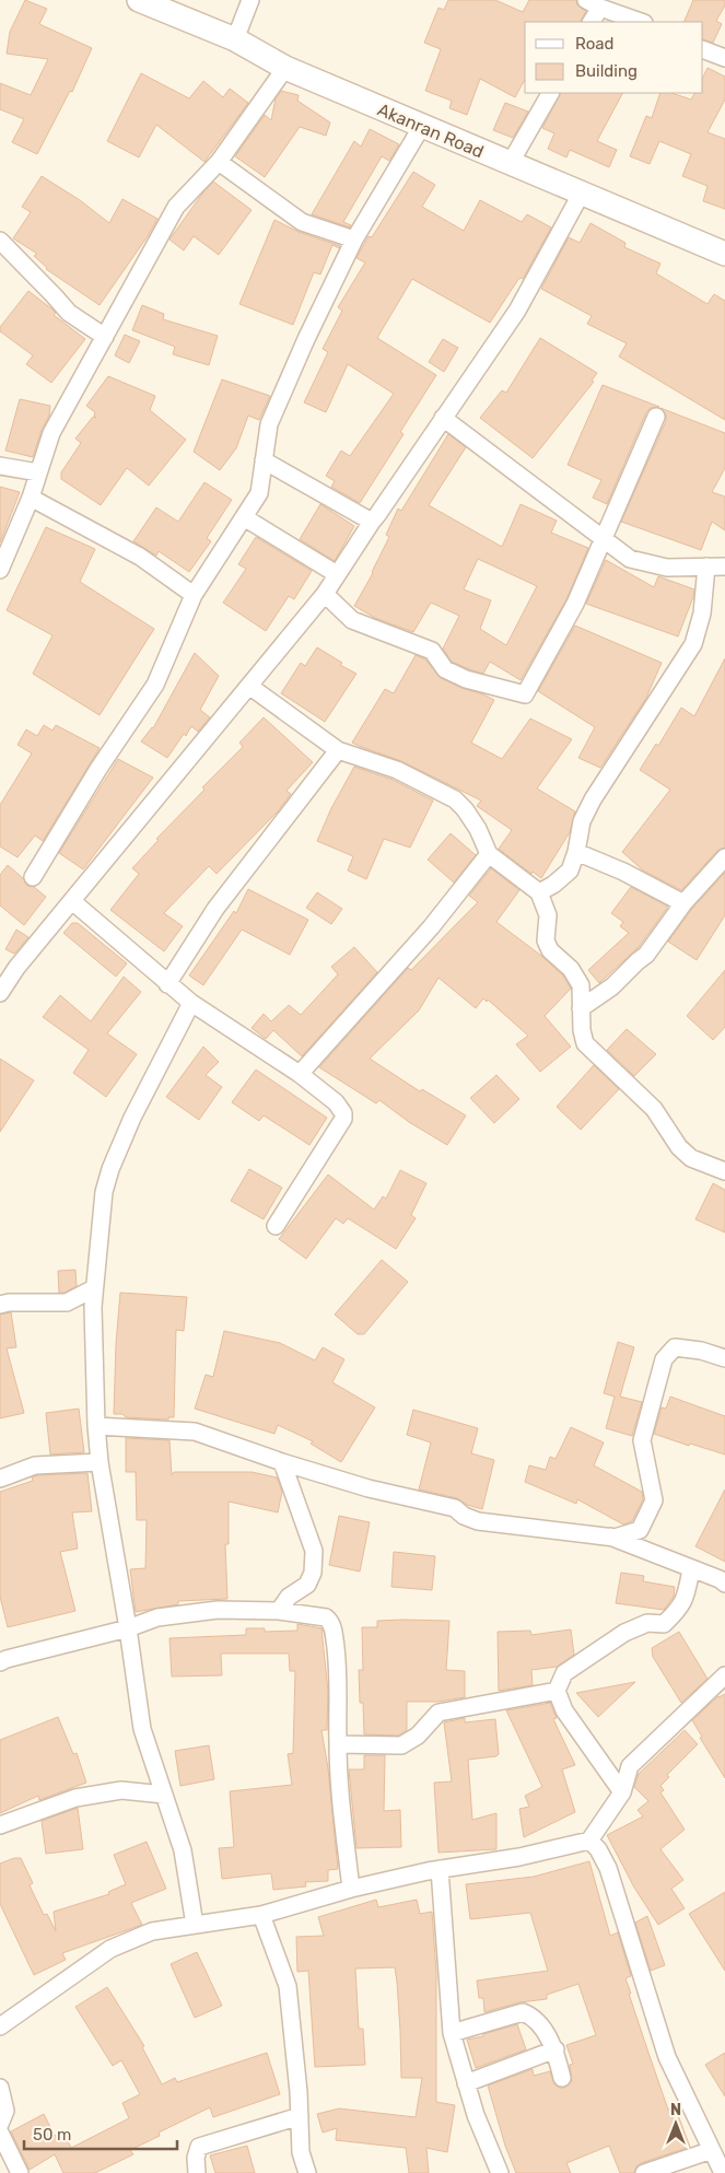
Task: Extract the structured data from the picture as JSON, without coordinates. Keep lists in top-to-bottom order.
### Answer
{
  "streets": {
    "main road": ["Akanran Road"]
  },
  "legend": ["Road", "Building"],
  "scale_bar": "50 m",
  "north": "top"
}
